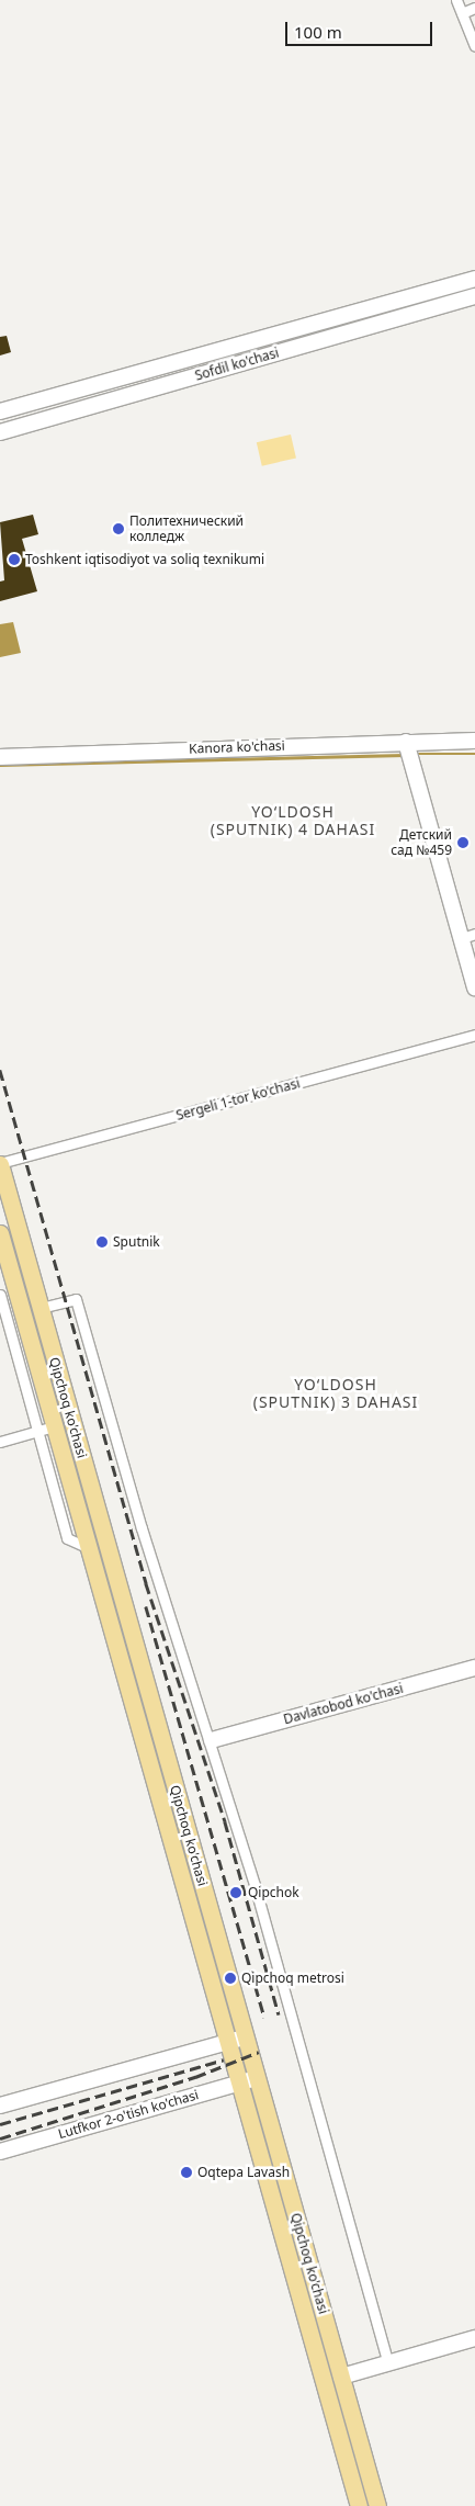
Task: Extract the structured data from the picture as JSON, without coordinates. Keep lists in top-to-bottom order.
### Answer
{
  "streets": {
    "main road": ["Qipchoq ko'chasi"],
    "street": [
      "Sofdil ko'chasi",
      "Kanora ko'chasi",
      "Sergeli 1-tor ko'chasi",
      "Davlatobod ko'chasi",
      "Lutfkor 2-o'tish ko'chasi"
    ]
  },
  "crossings": [
    ["Sergeli 1-tor ko'chasi", "Qipchoq ko'chasi"],
    ["Qipchoq ko'chasi", "Lutfkor 2-o'tish ko'chasi"]
  ],
  "districts": ["YO‘LDOSH (SPUTNIK) 4 DAHASI", "YO‘LDOSH (SPUTNIK) 3 DAHASI"],
  "places": [
    "Политехнический колледж",
    "Toshkent iqtisodiyot va soliq texnikumi",
    "Детский сад №459",
    "Sputnik",
    "Qipchok",
    "Qipchoq metrosi",
    "Oqtepa Lavash"
  ],
  "scale_bar": "100 m"
}
